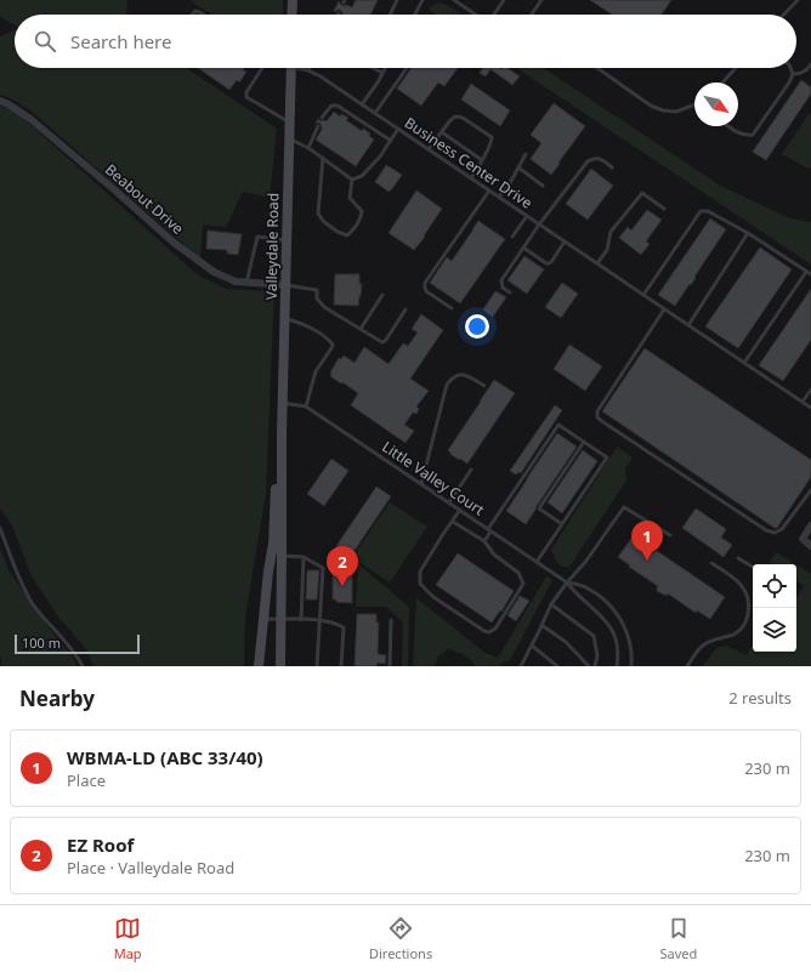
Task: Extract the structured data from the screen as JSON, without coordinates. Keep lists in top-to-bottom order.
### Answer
{
  "streets": {
    "main road": ["Valleydale Road"],
    "street": ["Beabout Drive"],
    "lane": ["Business Center Drive", "Little Valley Court"]
  },
  "crossings": [
    ["Beabout Drive", "Valleydale Road"],
    ["Valleydale Road", "Little Valley Court"]
  ],
  "scale_bar": "100 m",
  "north": "bottom right",
  "page": {
    "search": "Search here",
    "pins": ["1", "2"],
    "scale": "100 m",
    "heading": ["Nearby", "2 results"],
    "list": [
      {
        "mark": "1",
        "name": "WBMA-LD (ABC 33/40)",
        "note": "Place",
        "value": "230 m"
      },
      {
        "mark": "2",
        "name": "EZ Roof",
        "note": "Place · Valleydale Road",
        "value": "230 m"
      }
    ],
    "nav": ["Map", "Directions", "Saved"]
  }
}
